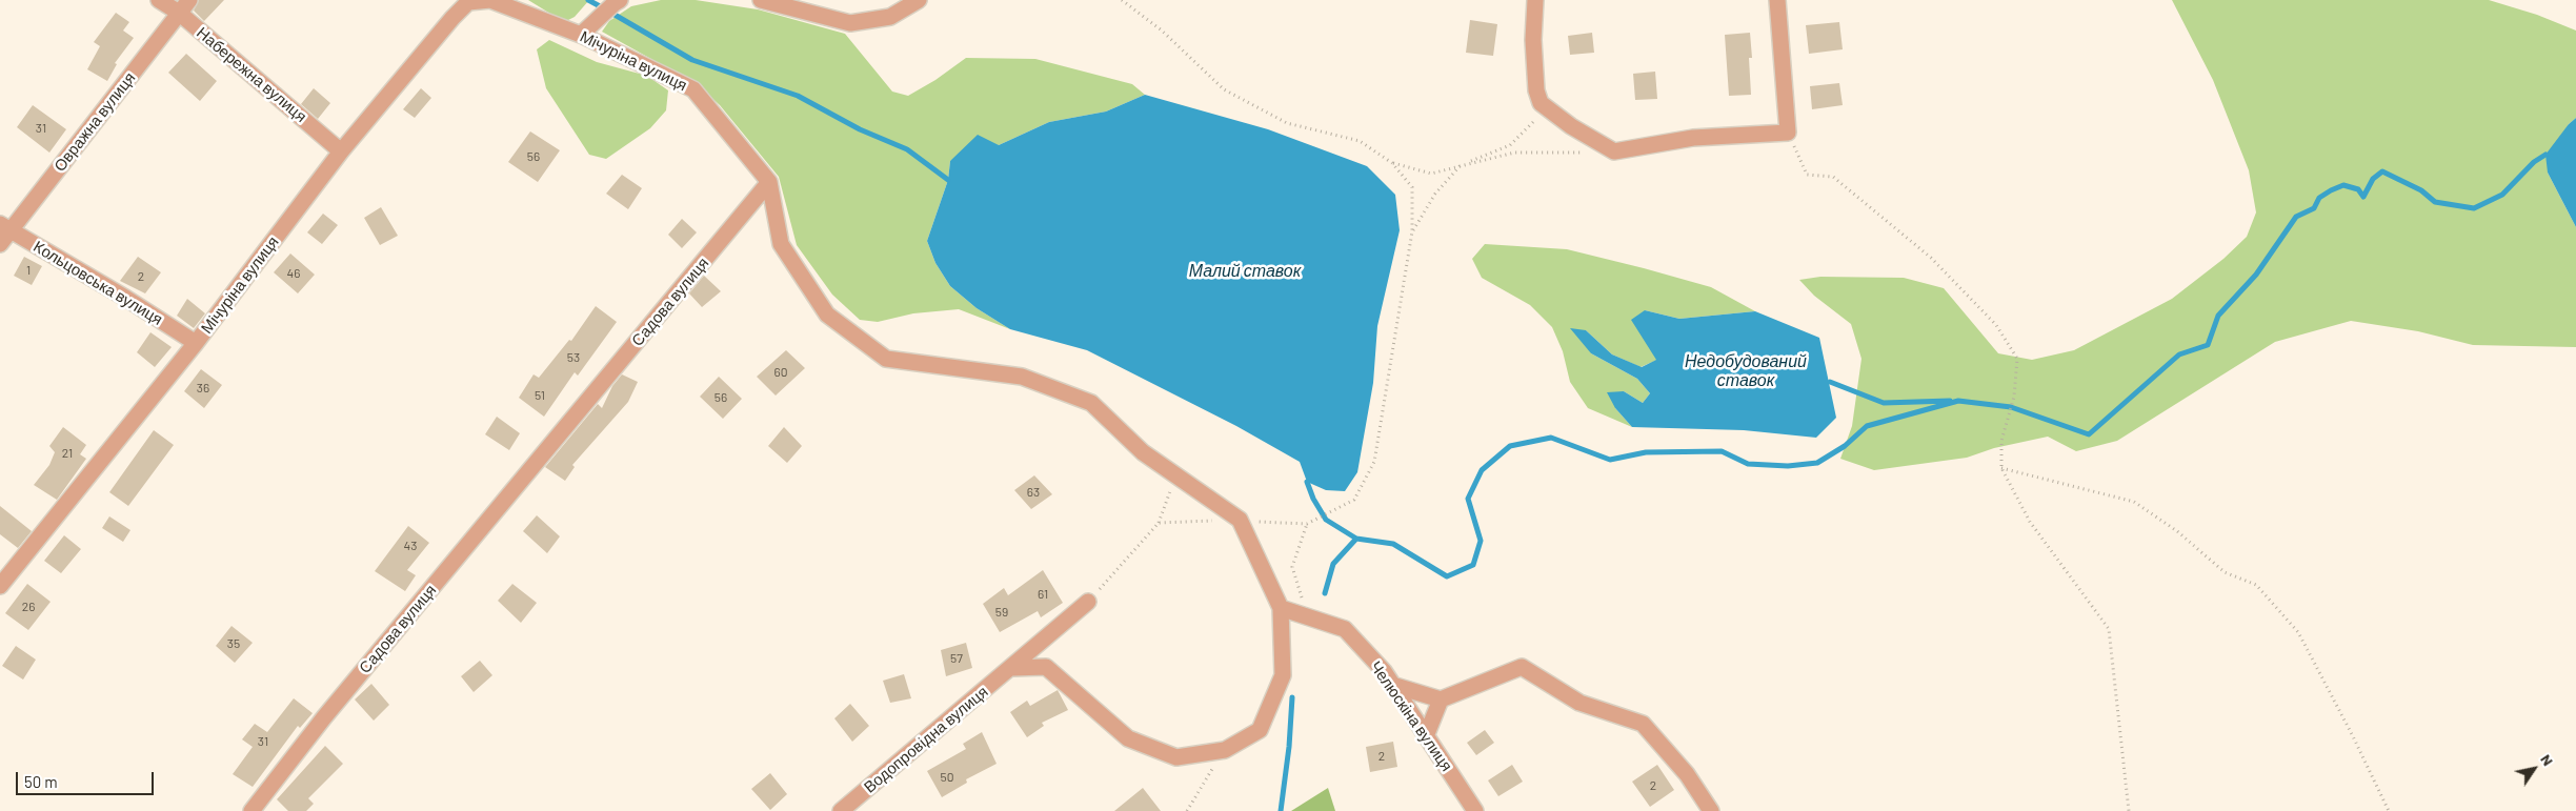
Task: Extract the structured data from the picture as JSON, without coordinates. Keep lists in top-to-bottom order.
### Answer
{
  "streets": {
    "street": [
      "Мічуріна вулиця",
      "Набережна вулиця",
      "Овражна вулиця",
      "Кольцовська вулиця",
      "Садова вулиця",
      "Челюскіна вулиця",
      "Водопровідна вулиця"
    ]
  },
  "crossings": [
    ["Мічуріна вулиця", "Набережна вулиця"],
    ["Мічуріна вулиця", "Кольцовська вулиця"],
    ["Мічуріна вулиця", "Садова вулиця"],
    ["Набережна вулиця", "Овражна вулиця"],
    ["Овражна вулиця", "Кольцовська вулиця"]
  ],
  "water": ["Малий ставок", "Недобудований ставок"],
  "house_numbers": [
    "31",
    "56",
    "1",
    "46",
    "2",
    "53",
    "60",
    "36",
    "51",
    "56",
    "21",
    "63",
    "43",
    "61",
    "26",
    "59",
    "35",
    "57",
    "31",
    "2",
    "50",
    "2"
  ],
  "scale_bar": "50 m",
  "north": "top right"
}
